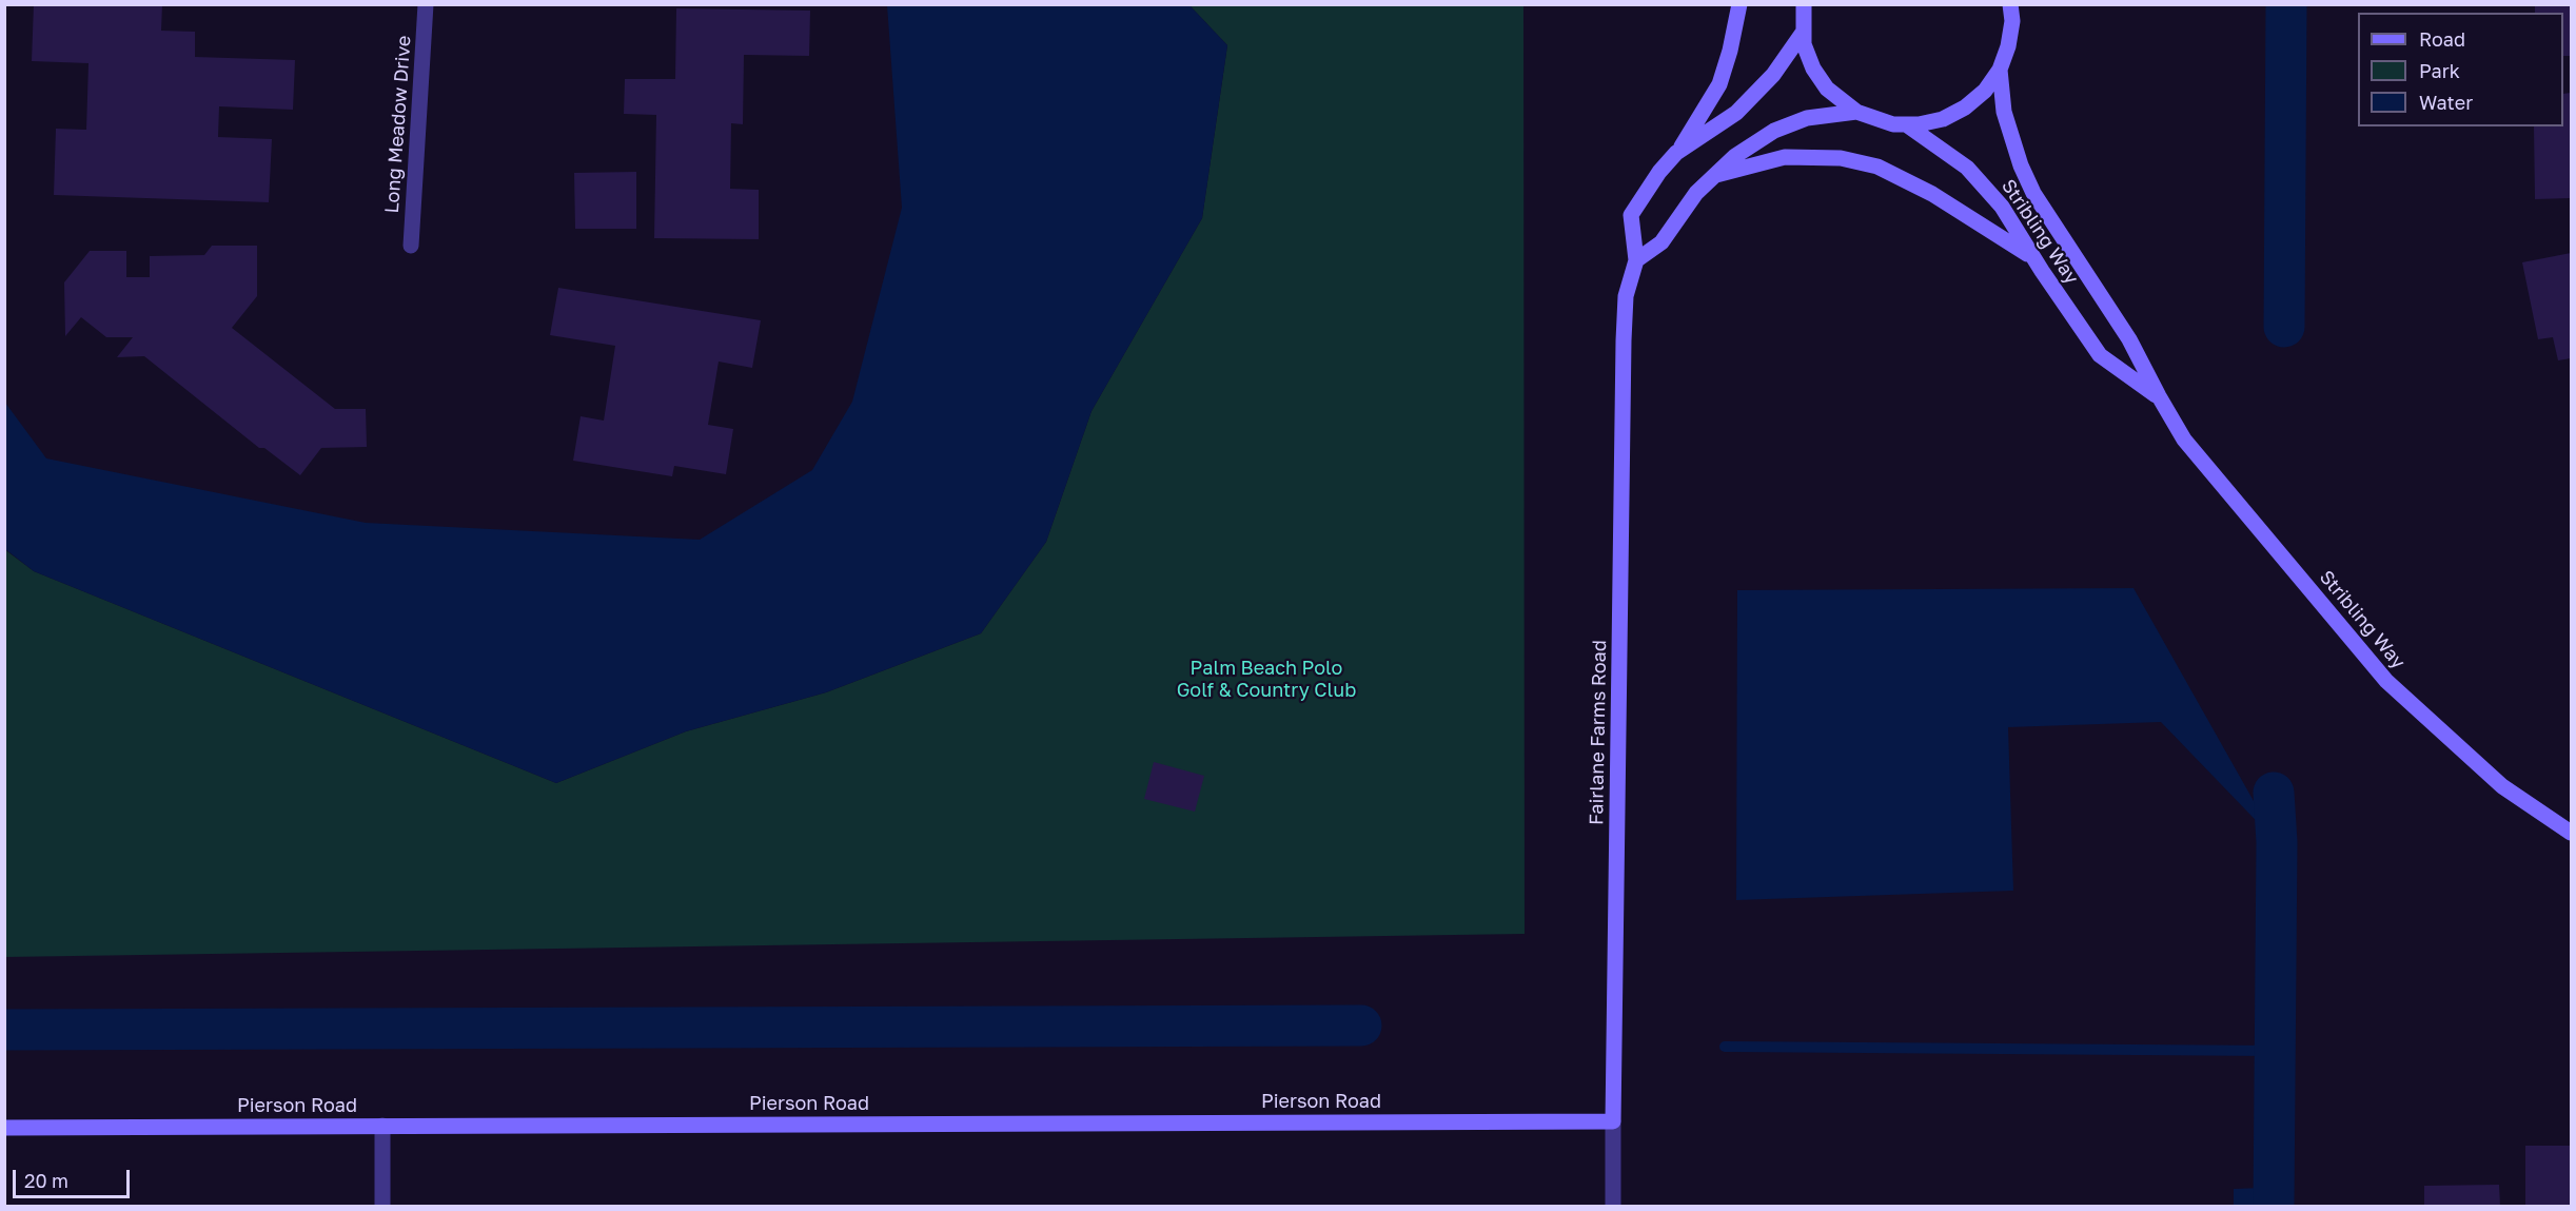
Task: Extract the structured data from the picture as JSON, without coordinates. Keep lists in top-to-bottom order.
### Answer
{
  "streets": {
    "street": [
      "Long Meadow Drive",
      "Stribling Way",
      "Fairlane Farms Road",
      "Pierson Road"
    ]
  },
  "crossings": [
    ["Fairlane Farms Road", "Pierson Road"]
  ],
  "parks": ["Palm Beach Polo Golf & Country Club"],
  "legend": ["Road", "Park", "Water"],
  "scale_bar": "20 m"
}
